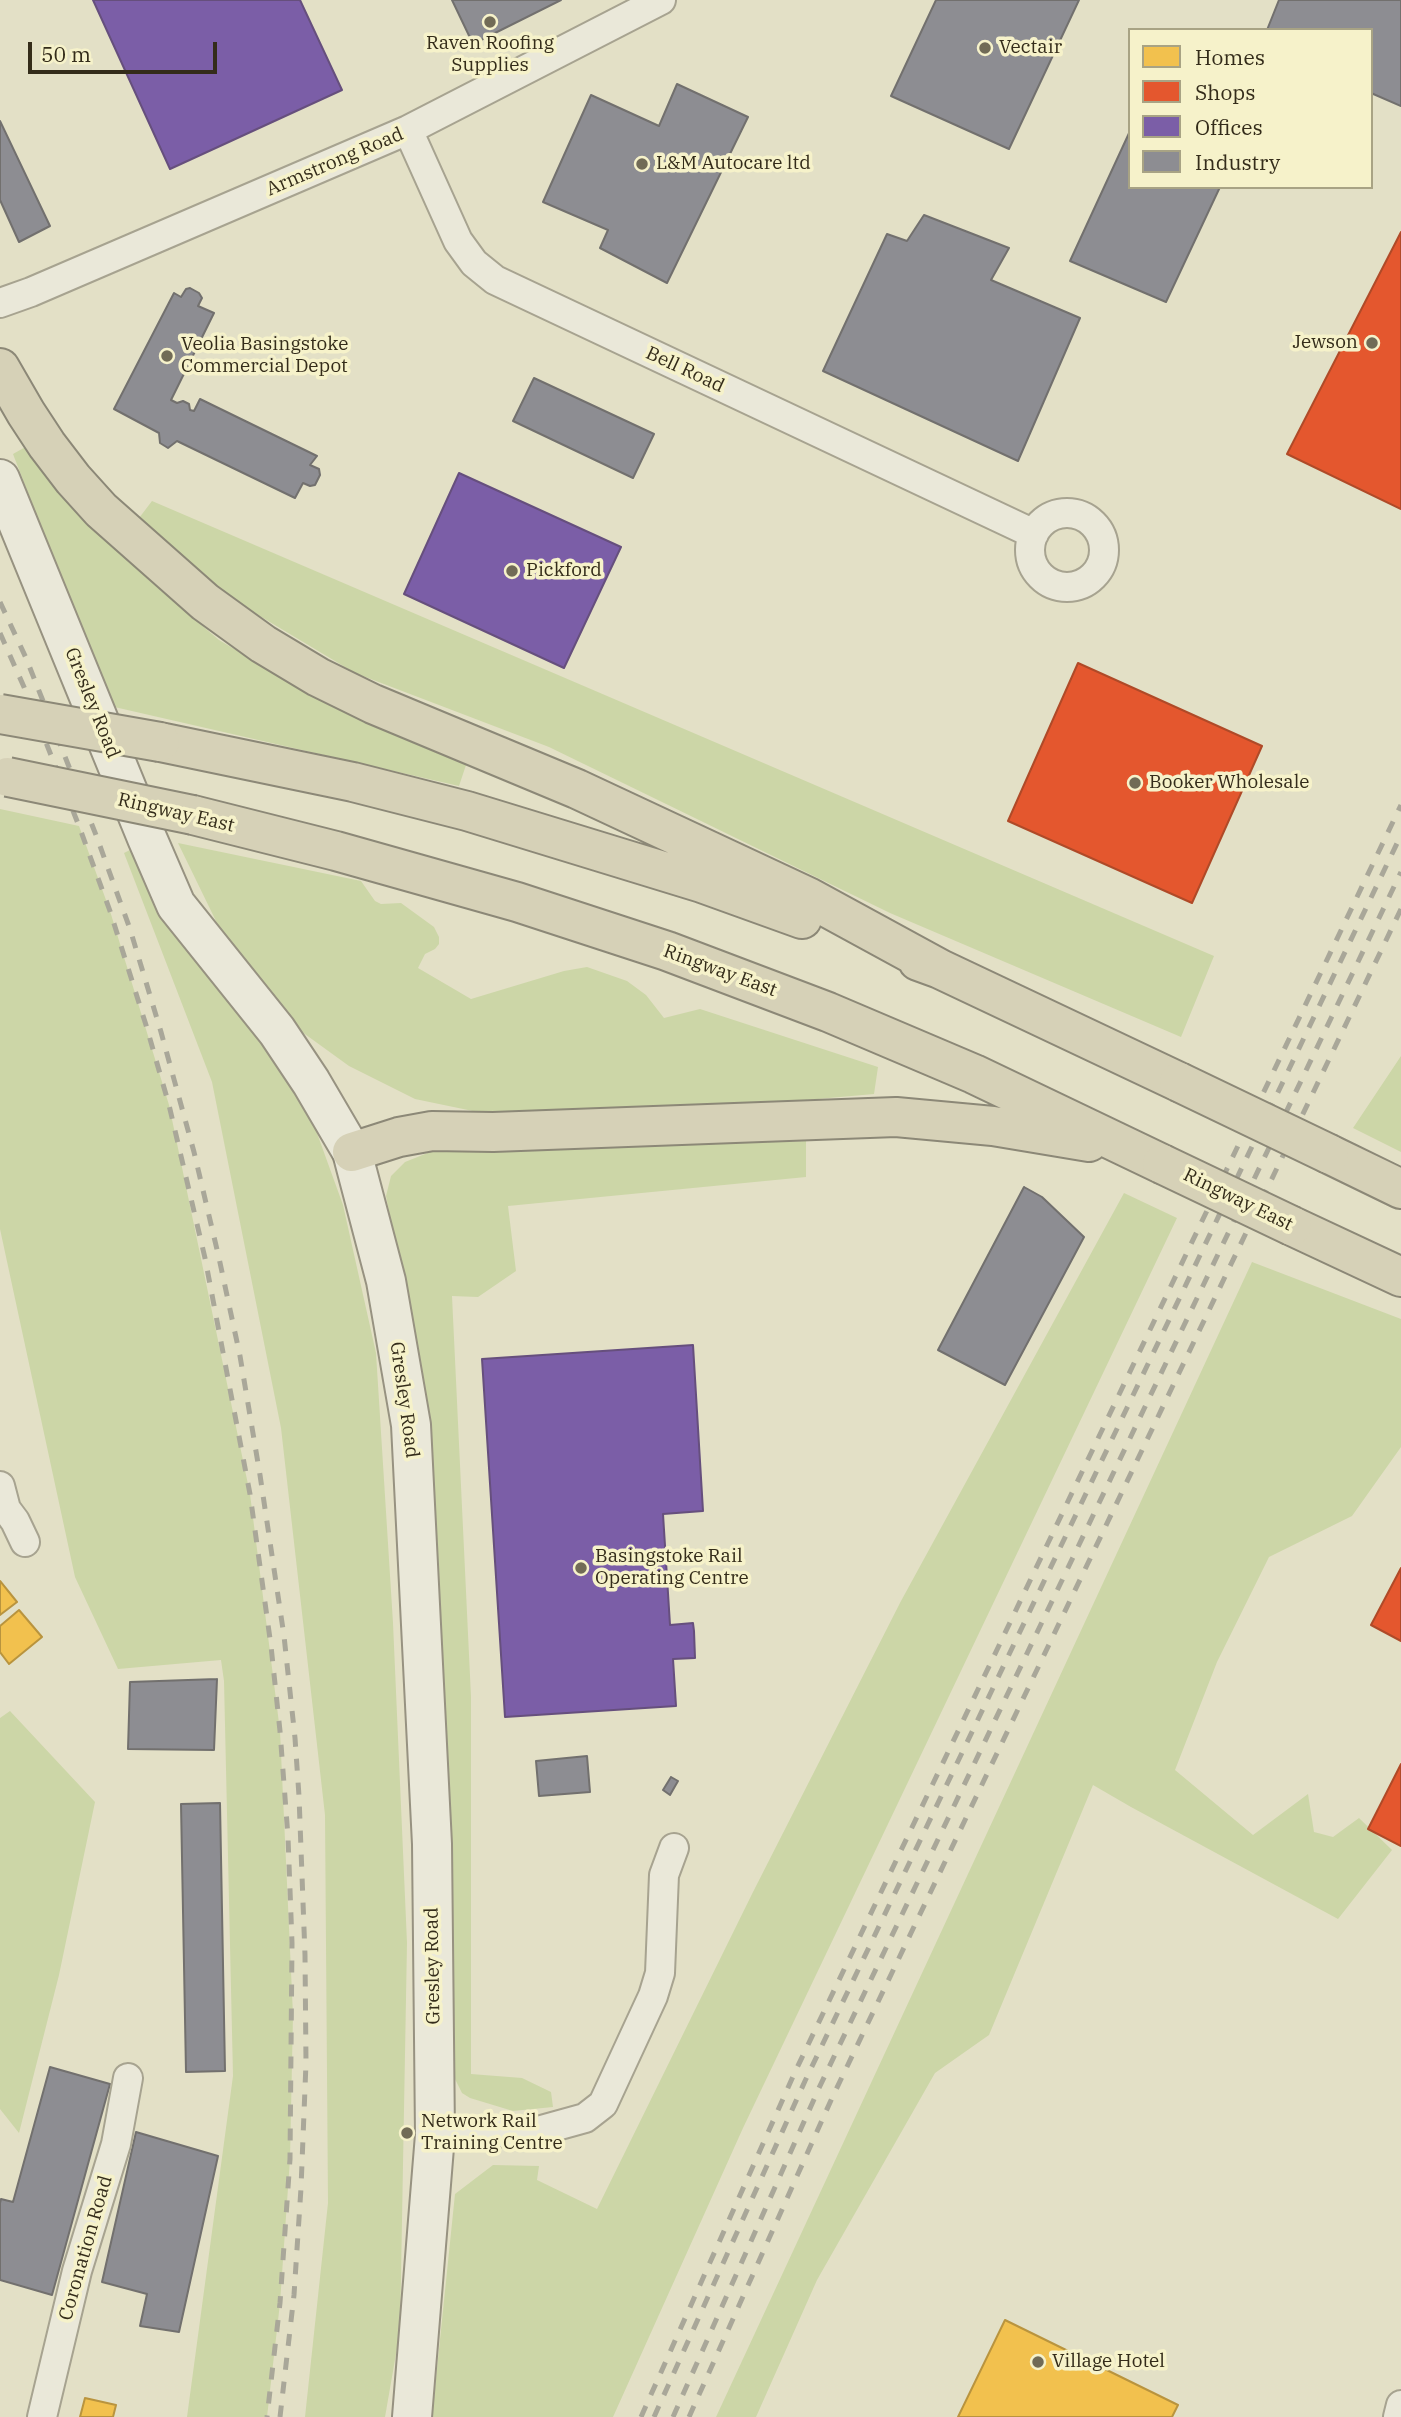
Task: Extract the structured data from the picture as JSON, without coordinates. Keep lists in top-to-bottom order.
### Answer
{
  "streets": {
    "highway": ["Ringway East"],
    "street": [
      "Armstrong Road",
      "Bell Road",
      "Gresley Road",
      "Coronation Road"
    ]
  },
  "crossings": [
    ["Armstrong Road", "Bell Road"]
  ],
  "places": [
    "Raven Roofing Supplies",
    "Vectair",
    "L&M Autocare ltd",
    "Jewson",
    "Veolia Basingstoke Commercial Depot",
    "Pickford",
    "Booker Wholesale",
    "Basingstoke Rail Operating Centre",
    "Network Rail Training Centre",
    "Village Hotel"
  ],
  "legend": [
    "Homes",
    "Shops",
    "Offices",
    "Industry"
  ],
  "scale_bar": "50 m"
}
